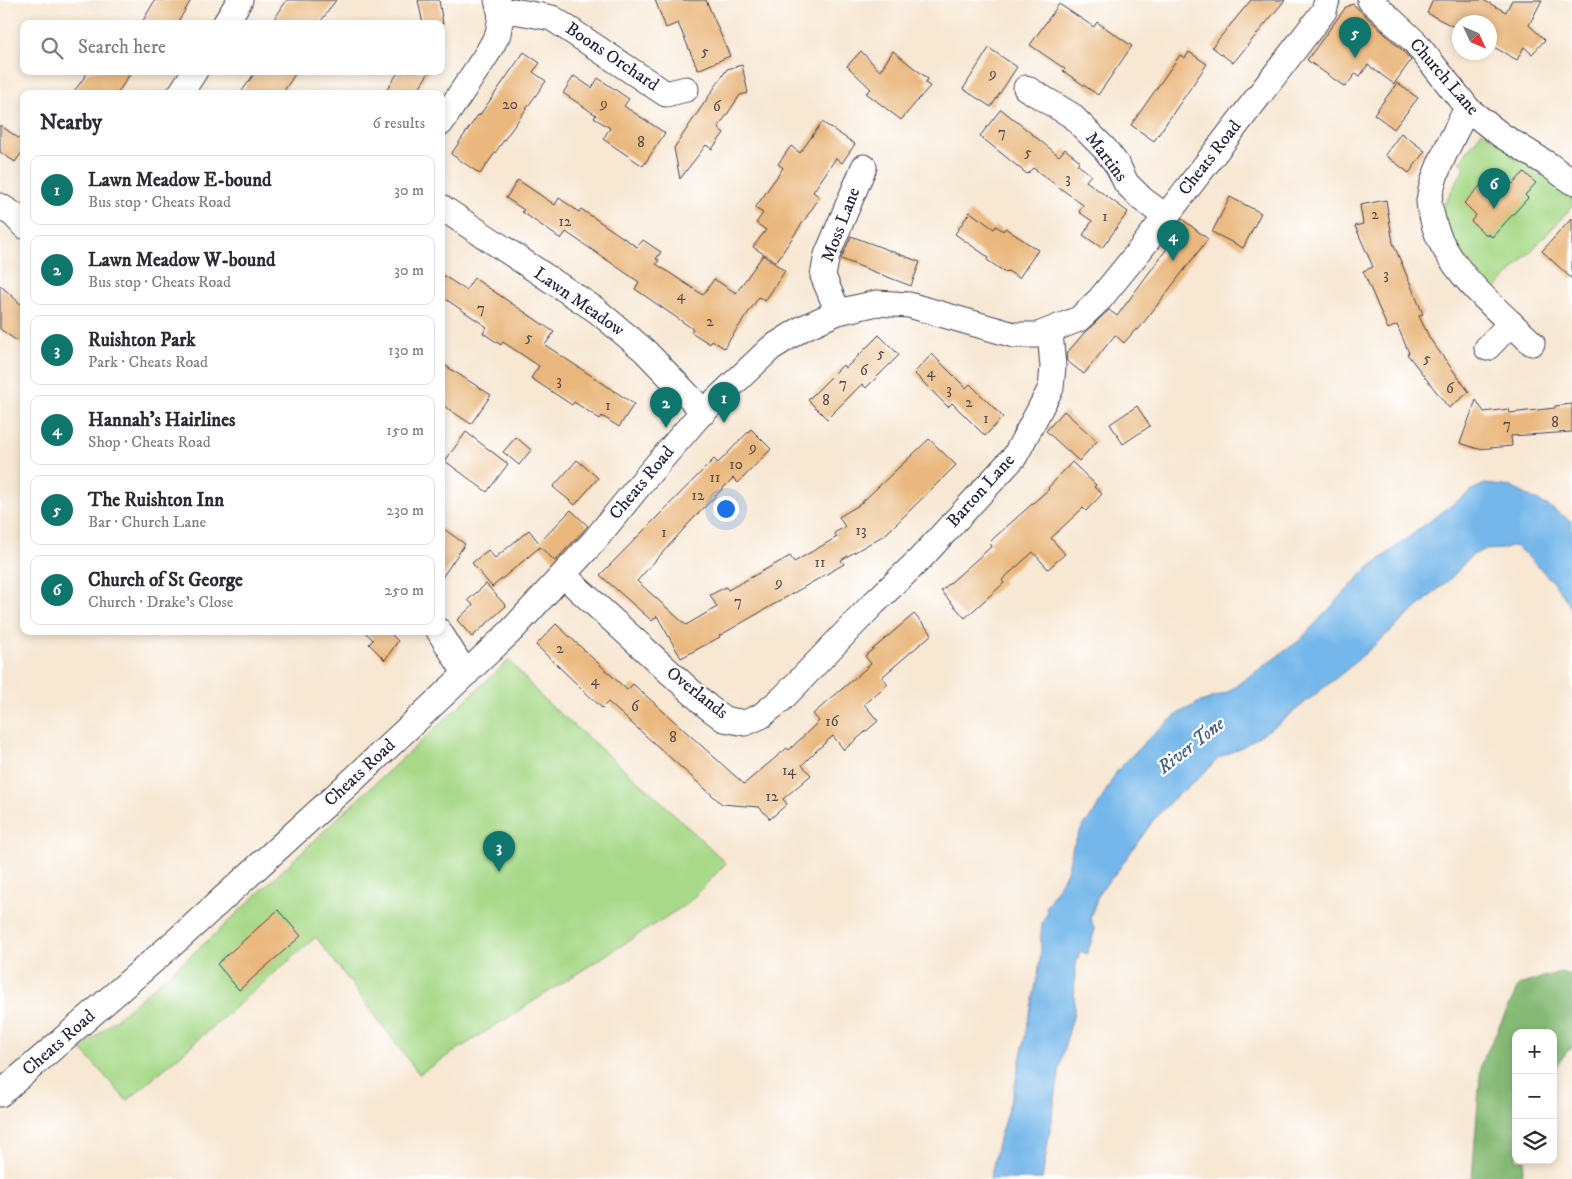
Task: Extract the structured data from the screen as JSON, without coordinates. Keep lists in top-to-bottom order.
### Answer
{
  "streets": {
    "street": [
      "Boons Orchard",
      "Church Lane",
      "Martins",
      "Cheats Road",
      "Moss Lane",
      "Lawn Meadow",
      "Barton Lane",
      "Overlands"
    ]
  },
  "crossings": [
    ["Martins", "Cheats Road"],
    ["Cheats Road", "Moss Lane"],
    ["Cheats Road", "Lawn Meadow"],
    ["Cheats Road", "Barton Lane"],
    ["Cheats Road", "Overlands"],
    ["Barton Lane", "Overlands"]
  ],
  "water": ["River Tone"],
  "house_numbers": [
    "5",
    "9",
    "9",
    "20",
    "6",
    "7",
    "8",
    "5",
    "3",
    "2",
    "1",
    "12",
    "3",
    "4",
    "7",
    "2",
    "5",
    "5",
    "5",
    "6",
    "4",
    "3",
    "7",
    "6",
    "3",
    "8",
    "2",
    "1",
    "1",
    "8",
    "7",
    "9",
    "10",
    "11",
    "12",
    "13",
    "1",
    "11",
    "9",
    "7",
    "2",
    "4",
    "6",
    "16",
    "8",
    "14",
    "12"
  ],
  "north": "bottom right",
  "page": {
    "pins": [
      "5",
      "6",
      "4",
      "1",
      "2",
      "3"
    ],
    "search": "Search here",
    "heading": ["Nearby", "6 results"],
    "list": [
      {
        "mark": "1",
        "name": "Lawn Meadow E-bound",
        "note": "Bus stop · Cheats Road",
        "value": "30 m"
      },
      {
        "mark": "2",
        "name": "Lawn Meadow W-bound",
        "note": "Bus stop · Cheats Road",
        "value": "30 m"
      },
      {
        "mark": "3",
        "name": "Ruishton Park",
        "note": "Park · Cheats Road",
        "value": "130 m"
      },
      {
        "mark": "4",
        "name": "Hannah's Hairlines",
        "note": "Shop · Cheats Road",
        "value": "150 m"
      },
      {
        "mark": "5",
        "name": "The Ruishton Inn",
        "note": "Bar · Church Lane",
        "value": "230 m"
      },
      {
        "mark": "6",
        "name": "Church of St George",
        "note": "Church · Drake's Close",
        "value": "250 m"
      }
    ],
    "map_buttons": ["+", "−"]
  }
}
